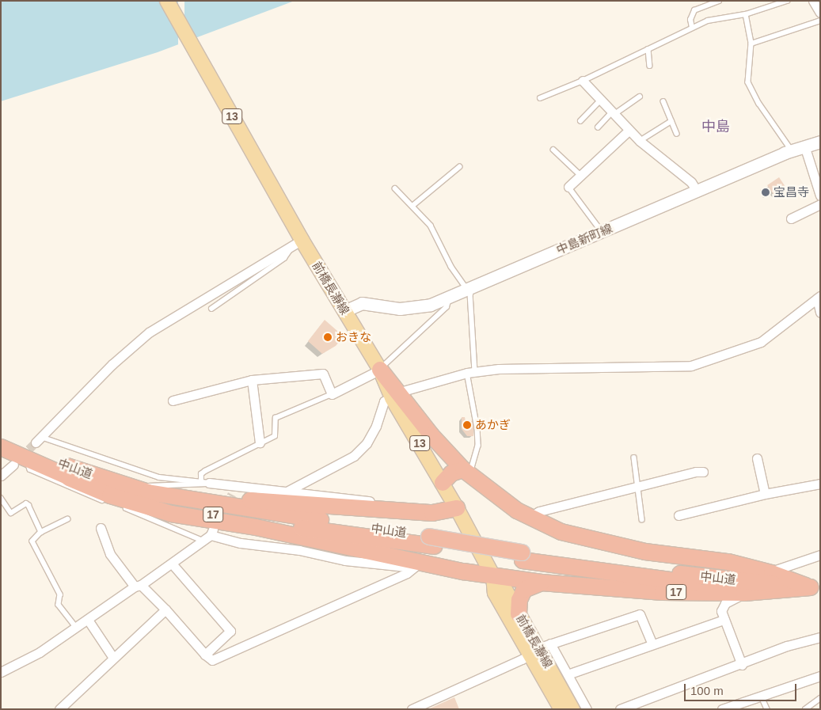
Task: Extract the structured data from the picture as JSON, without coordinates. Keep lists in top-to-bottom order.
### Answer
{
  "streets": {
    "highway": ["中山道", "17"],
    "main road": ["13", "中島新町線", "前橋長瀞線"]
  },
  "crossings": [
    ["中島新町線", "前橋長瀞線"],
    ["前橋長瀞線", "17"],
    ["中山道", "17"]
  ],
  "districts": ["中島"],
  "places": ["宝昌寺", "おきな", "あかぎ"],
  "scale_bar": "100 m"
}
